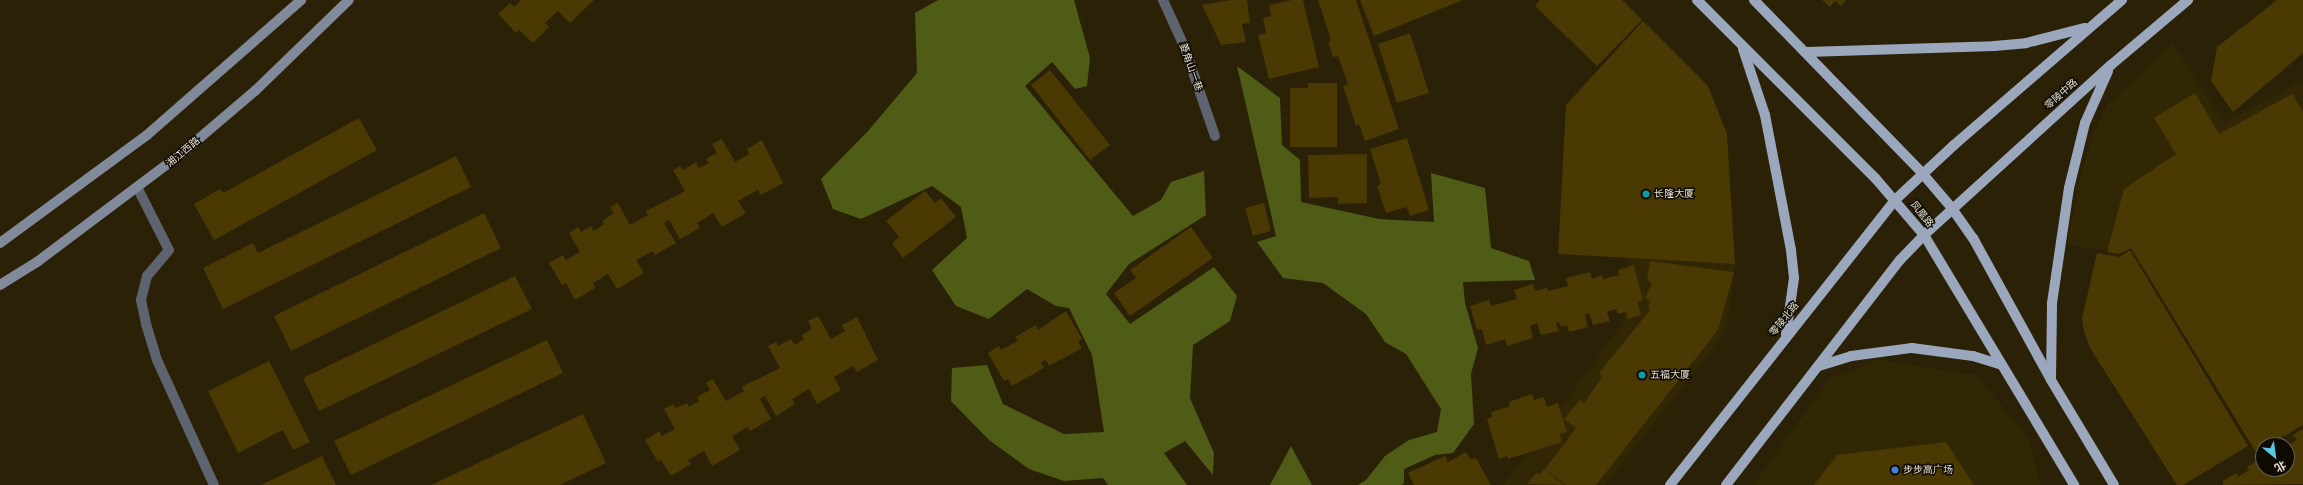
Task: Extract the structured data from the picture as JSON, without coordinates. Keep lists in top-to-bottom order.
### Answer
{
  "streets": {
    "main road": [
      "零陵中路",
      "湘江西路",
      "凤凰路",
      "零陵北路"
    ],
    "street": ["菱角山一巷"]
  },
  "crossings": [
    ["凤凰路", "零陵北路"]
  ],
  "places": ["长隆大厦", "五福大厦", "步步高广场"],
  "north": "bottom right"
}
